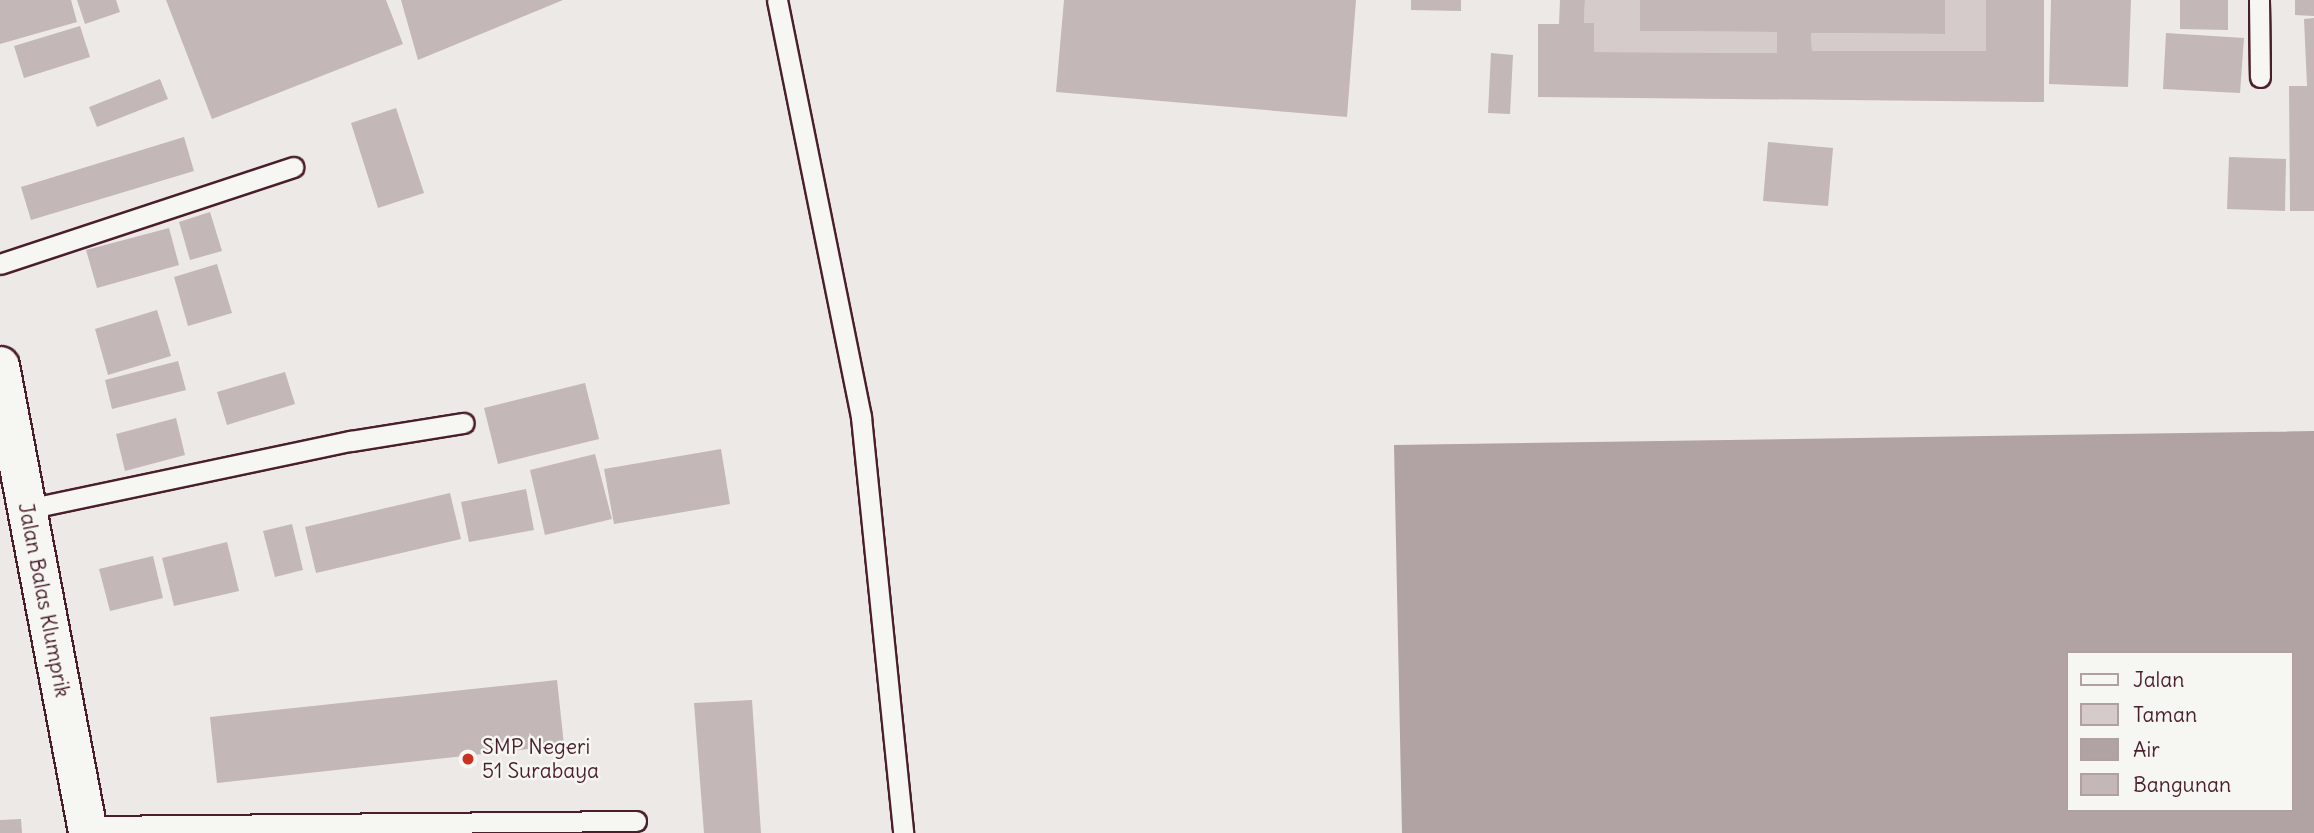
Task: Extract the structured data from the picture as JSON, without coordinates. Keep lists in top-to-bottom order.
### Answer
{
  "streets": {
    "street": ["Jalan Balas Klumprik"]
  },
  "places": ["SMP Negeri 51 Surabaya"],
  "legend": [
    "Jalan",
    "Taman",
    "Air",
    "Bangunan"
  ]
}
